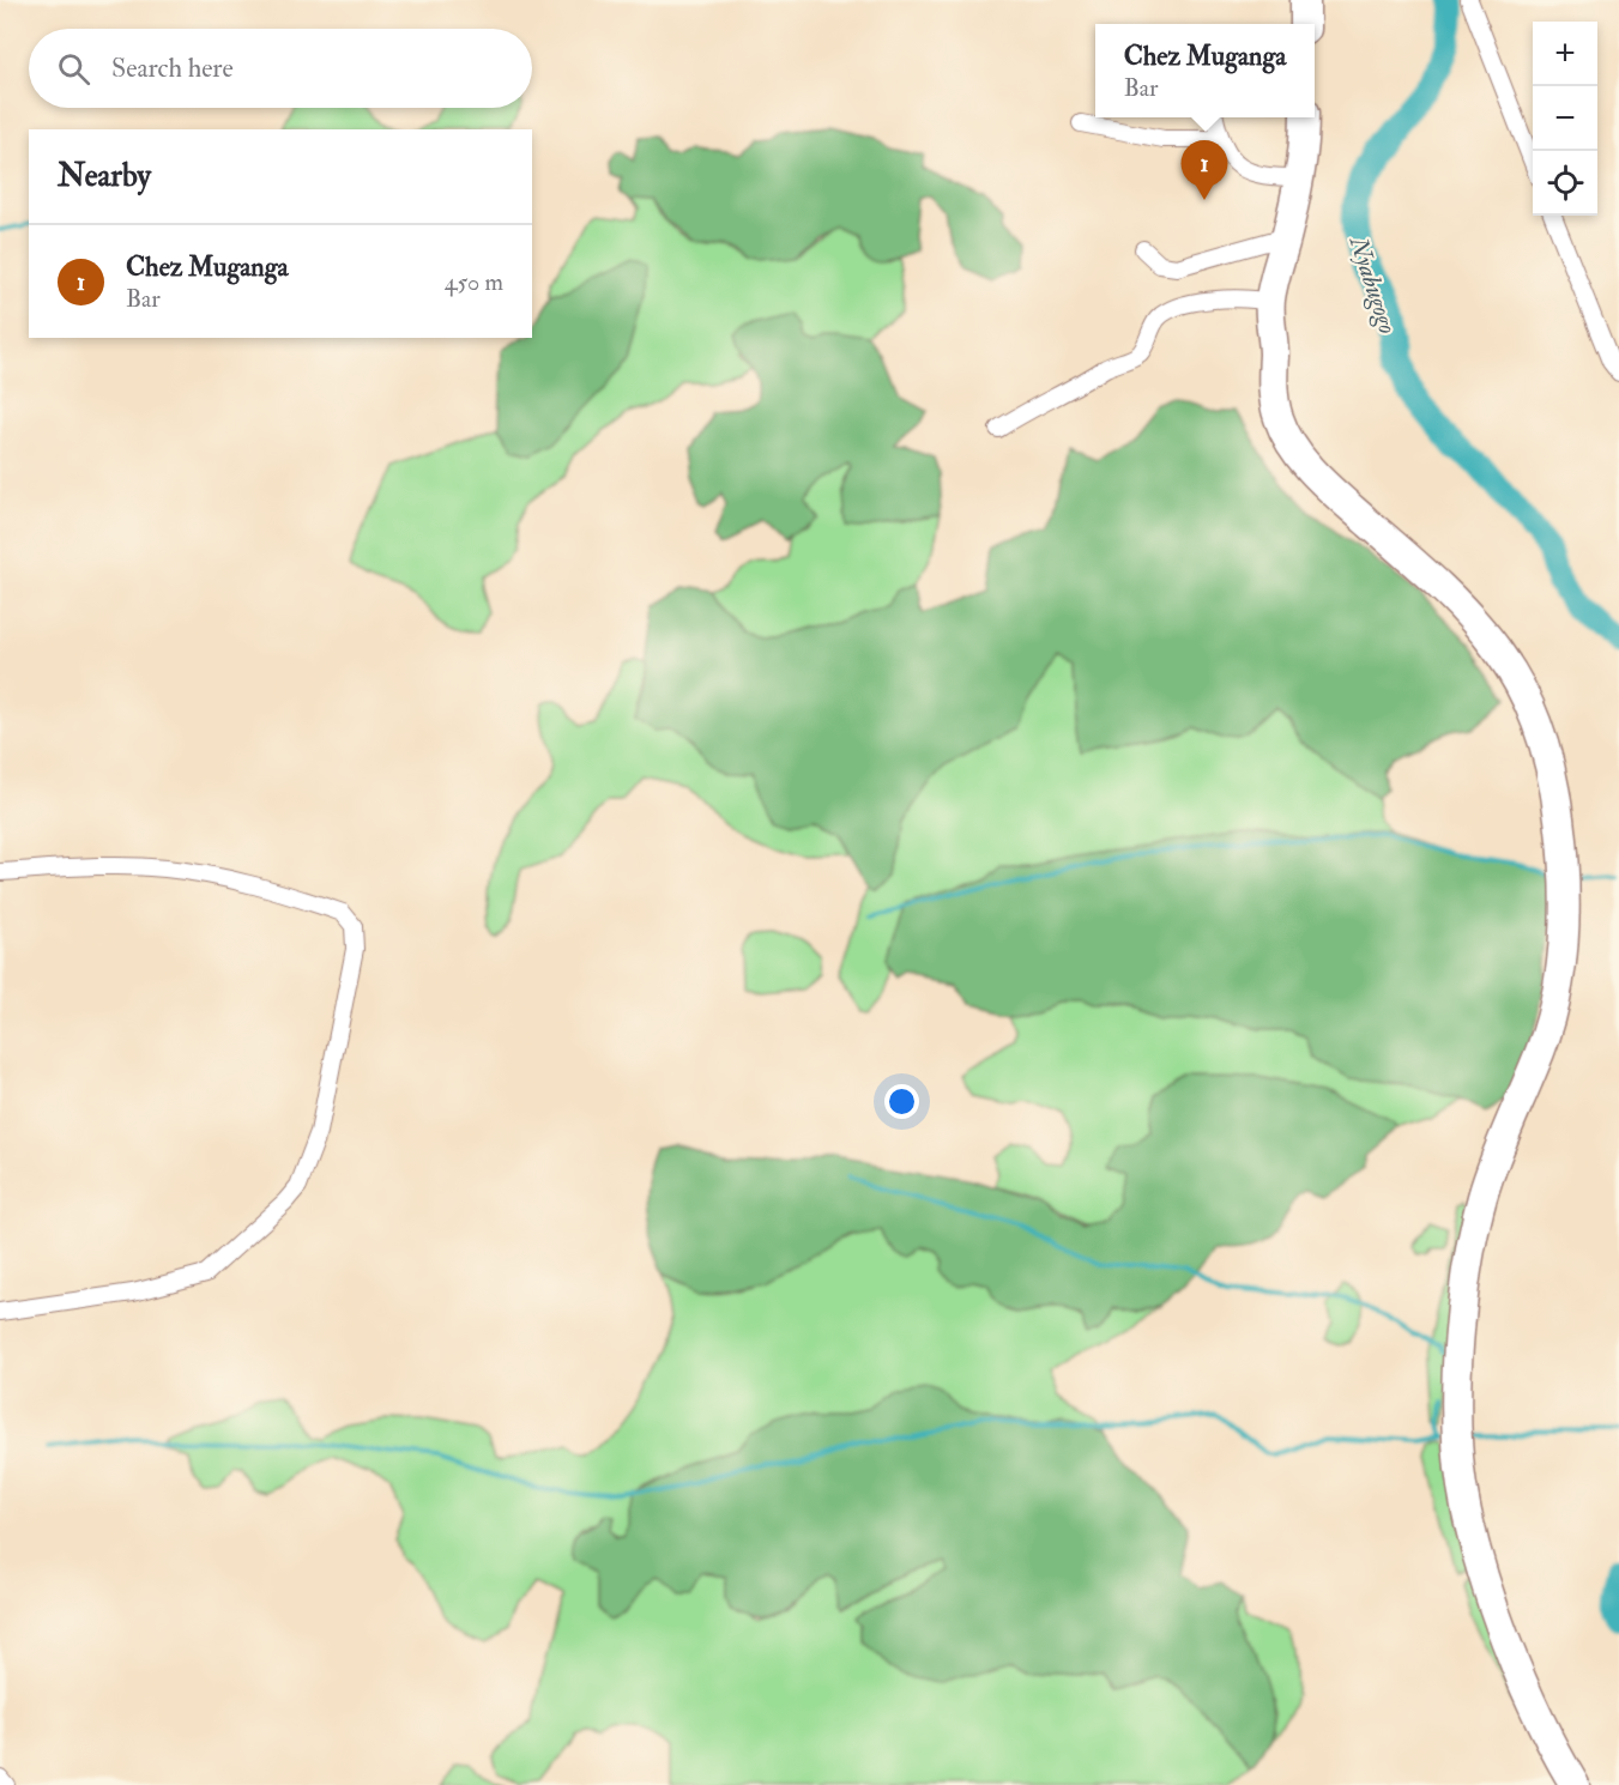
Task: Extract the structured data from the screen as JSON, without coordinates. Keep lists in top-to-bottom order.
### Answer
{
  "water": ["Nyabugogo"],
  "page": {
    "map_buttons": ["+", "−"],
    "popup": ["Chez Muganga", "Bar"],
    "search": "Search here",
    "heading": "Nearby",
    "pins": "1",
    "list": [
      {
        "mark": "1",
        "name": "Chez Muganga",
        "note": "Bar",
        "value": "450 m"
      }
    ]
  }
}
